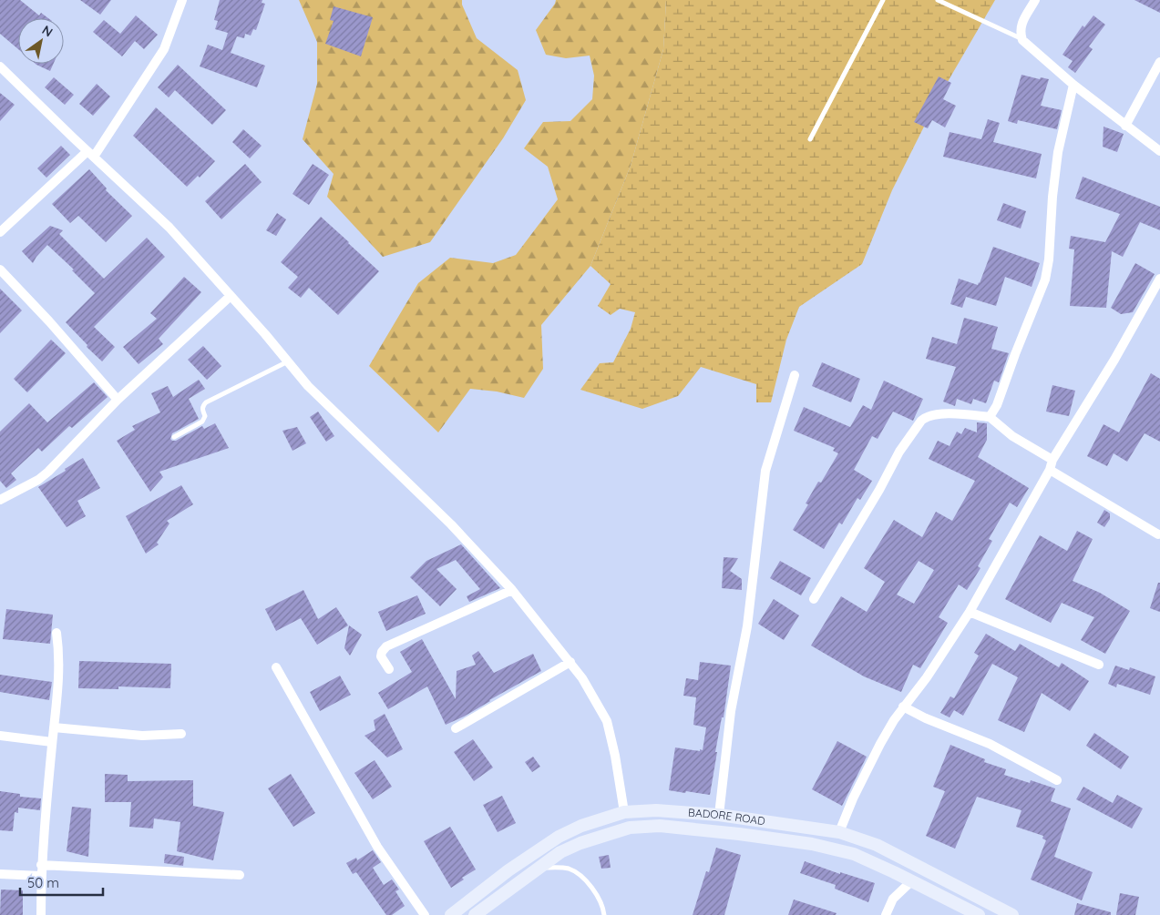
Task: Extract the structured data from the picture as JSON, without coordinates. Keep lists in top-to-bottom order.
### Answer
{
  "streets": {
    "main road": ["BADORE ROAD"]
  },
  "scale_bar": "50 m",
  "north": "top right"
}
